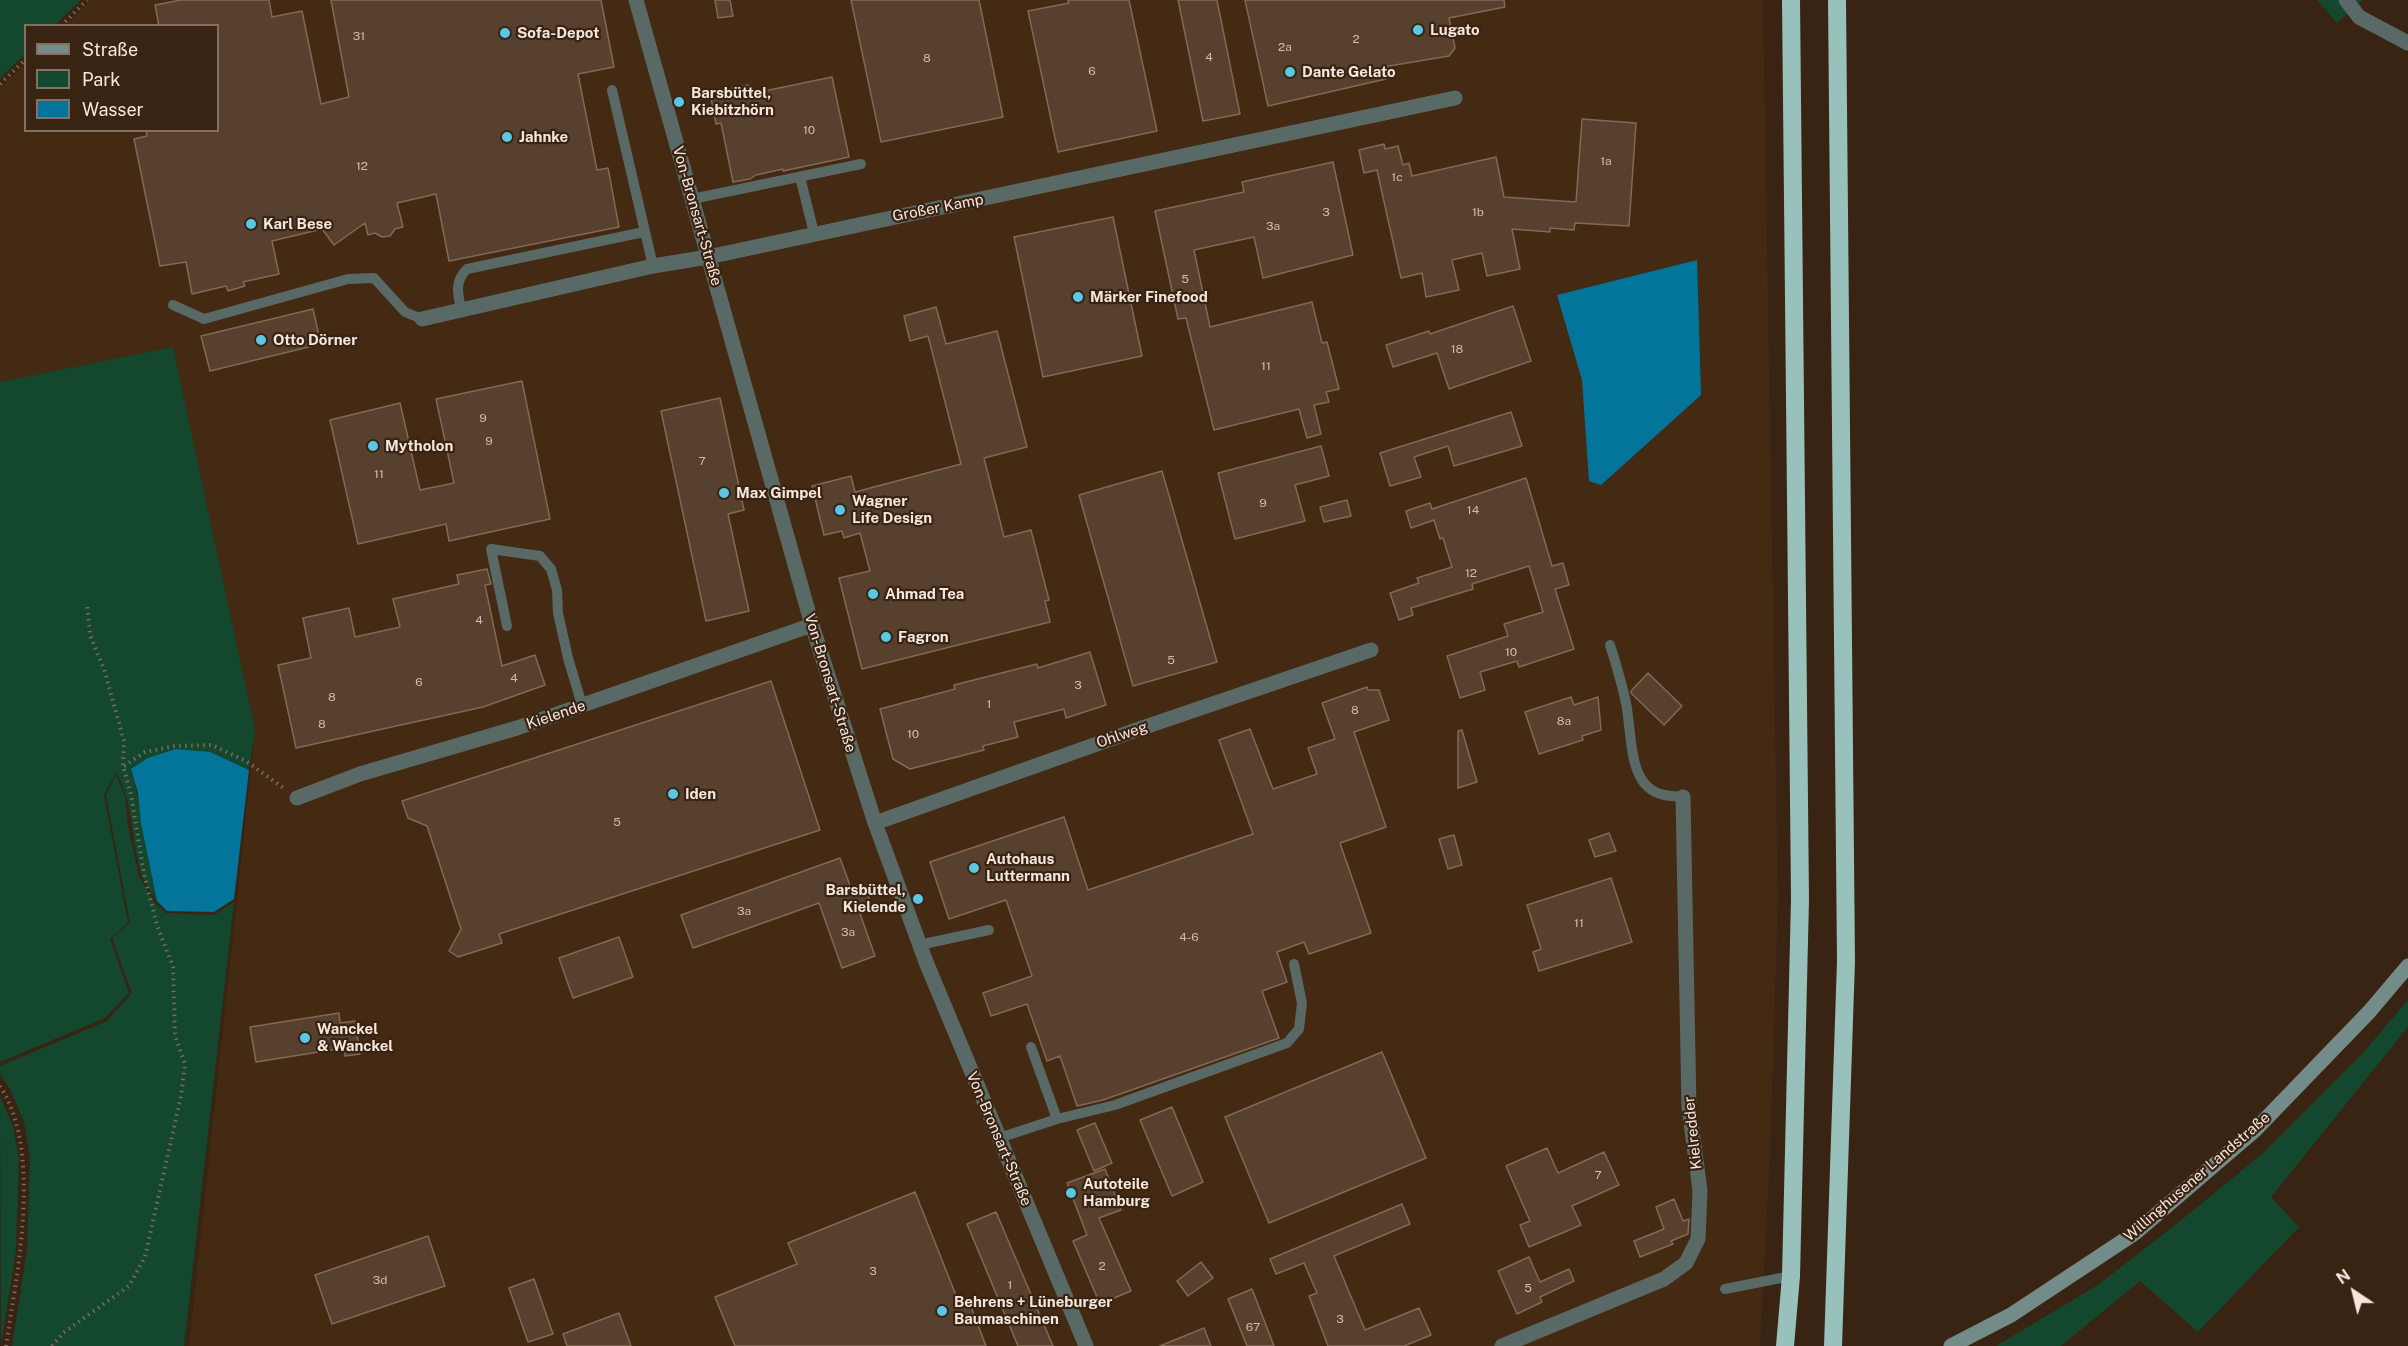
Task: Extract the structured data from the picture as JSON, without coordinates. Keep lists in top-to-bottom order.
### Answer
{
  "streets": {
    "main road": ["Willinghusener Landstraße"],
    "street": [
      "Großer Kamp",
      "Von-Bronsart-Straße",
      "Kielende",
      "Ohlweg",
      "Kielredder"
    ]
  },
  "crossings": [
    ["Großer Kamp", "Von-Bronsart-Straße"],
    ["Von-Bronsart-Straße", "Kielende"],
    ["Von-Bronsart-Straße", "Ohlweg"]
  ],
  "places": [
    "Lugato",
    "Sofa-Depot",
    "Dante Gelato",
    "Barsbüttel, Kiebitzhörn",
    "Jahnke",
    "Karl Bese",
    "Märker Finefood",
    "Otto Dörner",
    "Mytholon",
    "Max Gimpel",
    "Wagner Life Design",
    "Ahmad Tea",
    "Fagron",
    "Iden",
    "Autohaus Luttermann",
    "Barsbüttel, Kielende",
    "Wanckel & Wanckel",
    "Autoteile Hamburg",
    "Behrens + Lüneburger Baumaschinen"
  ],
  "house_numbers": [
    "31",
    "2",
    "2a",
    "4",
    "8",
    "6",
    "10",
    "1a",
    "12",
    "1c",
    "3",
    "1b",
    "3a",
    "5",
    "18",
    "11",
    "9",
    "9",
    "7",
    "11",
    "9",
    "14",
    "12",
    "4",
    "10",
    "5",
    "4",
    "6",
    "3",
    "8",
    "1",
    "8",
    "8a",
    "8",
    "10",
    "5",
    "3a",
    "11",
    "3a",
    "4-6",
    "7",
    "2",
    "3",
    "3d",
    "1",
    "5",
    "3",
    "67"
  ],
  "legend": ["Straße", "Park", "Wasser"],
  "north": "top left"
}
